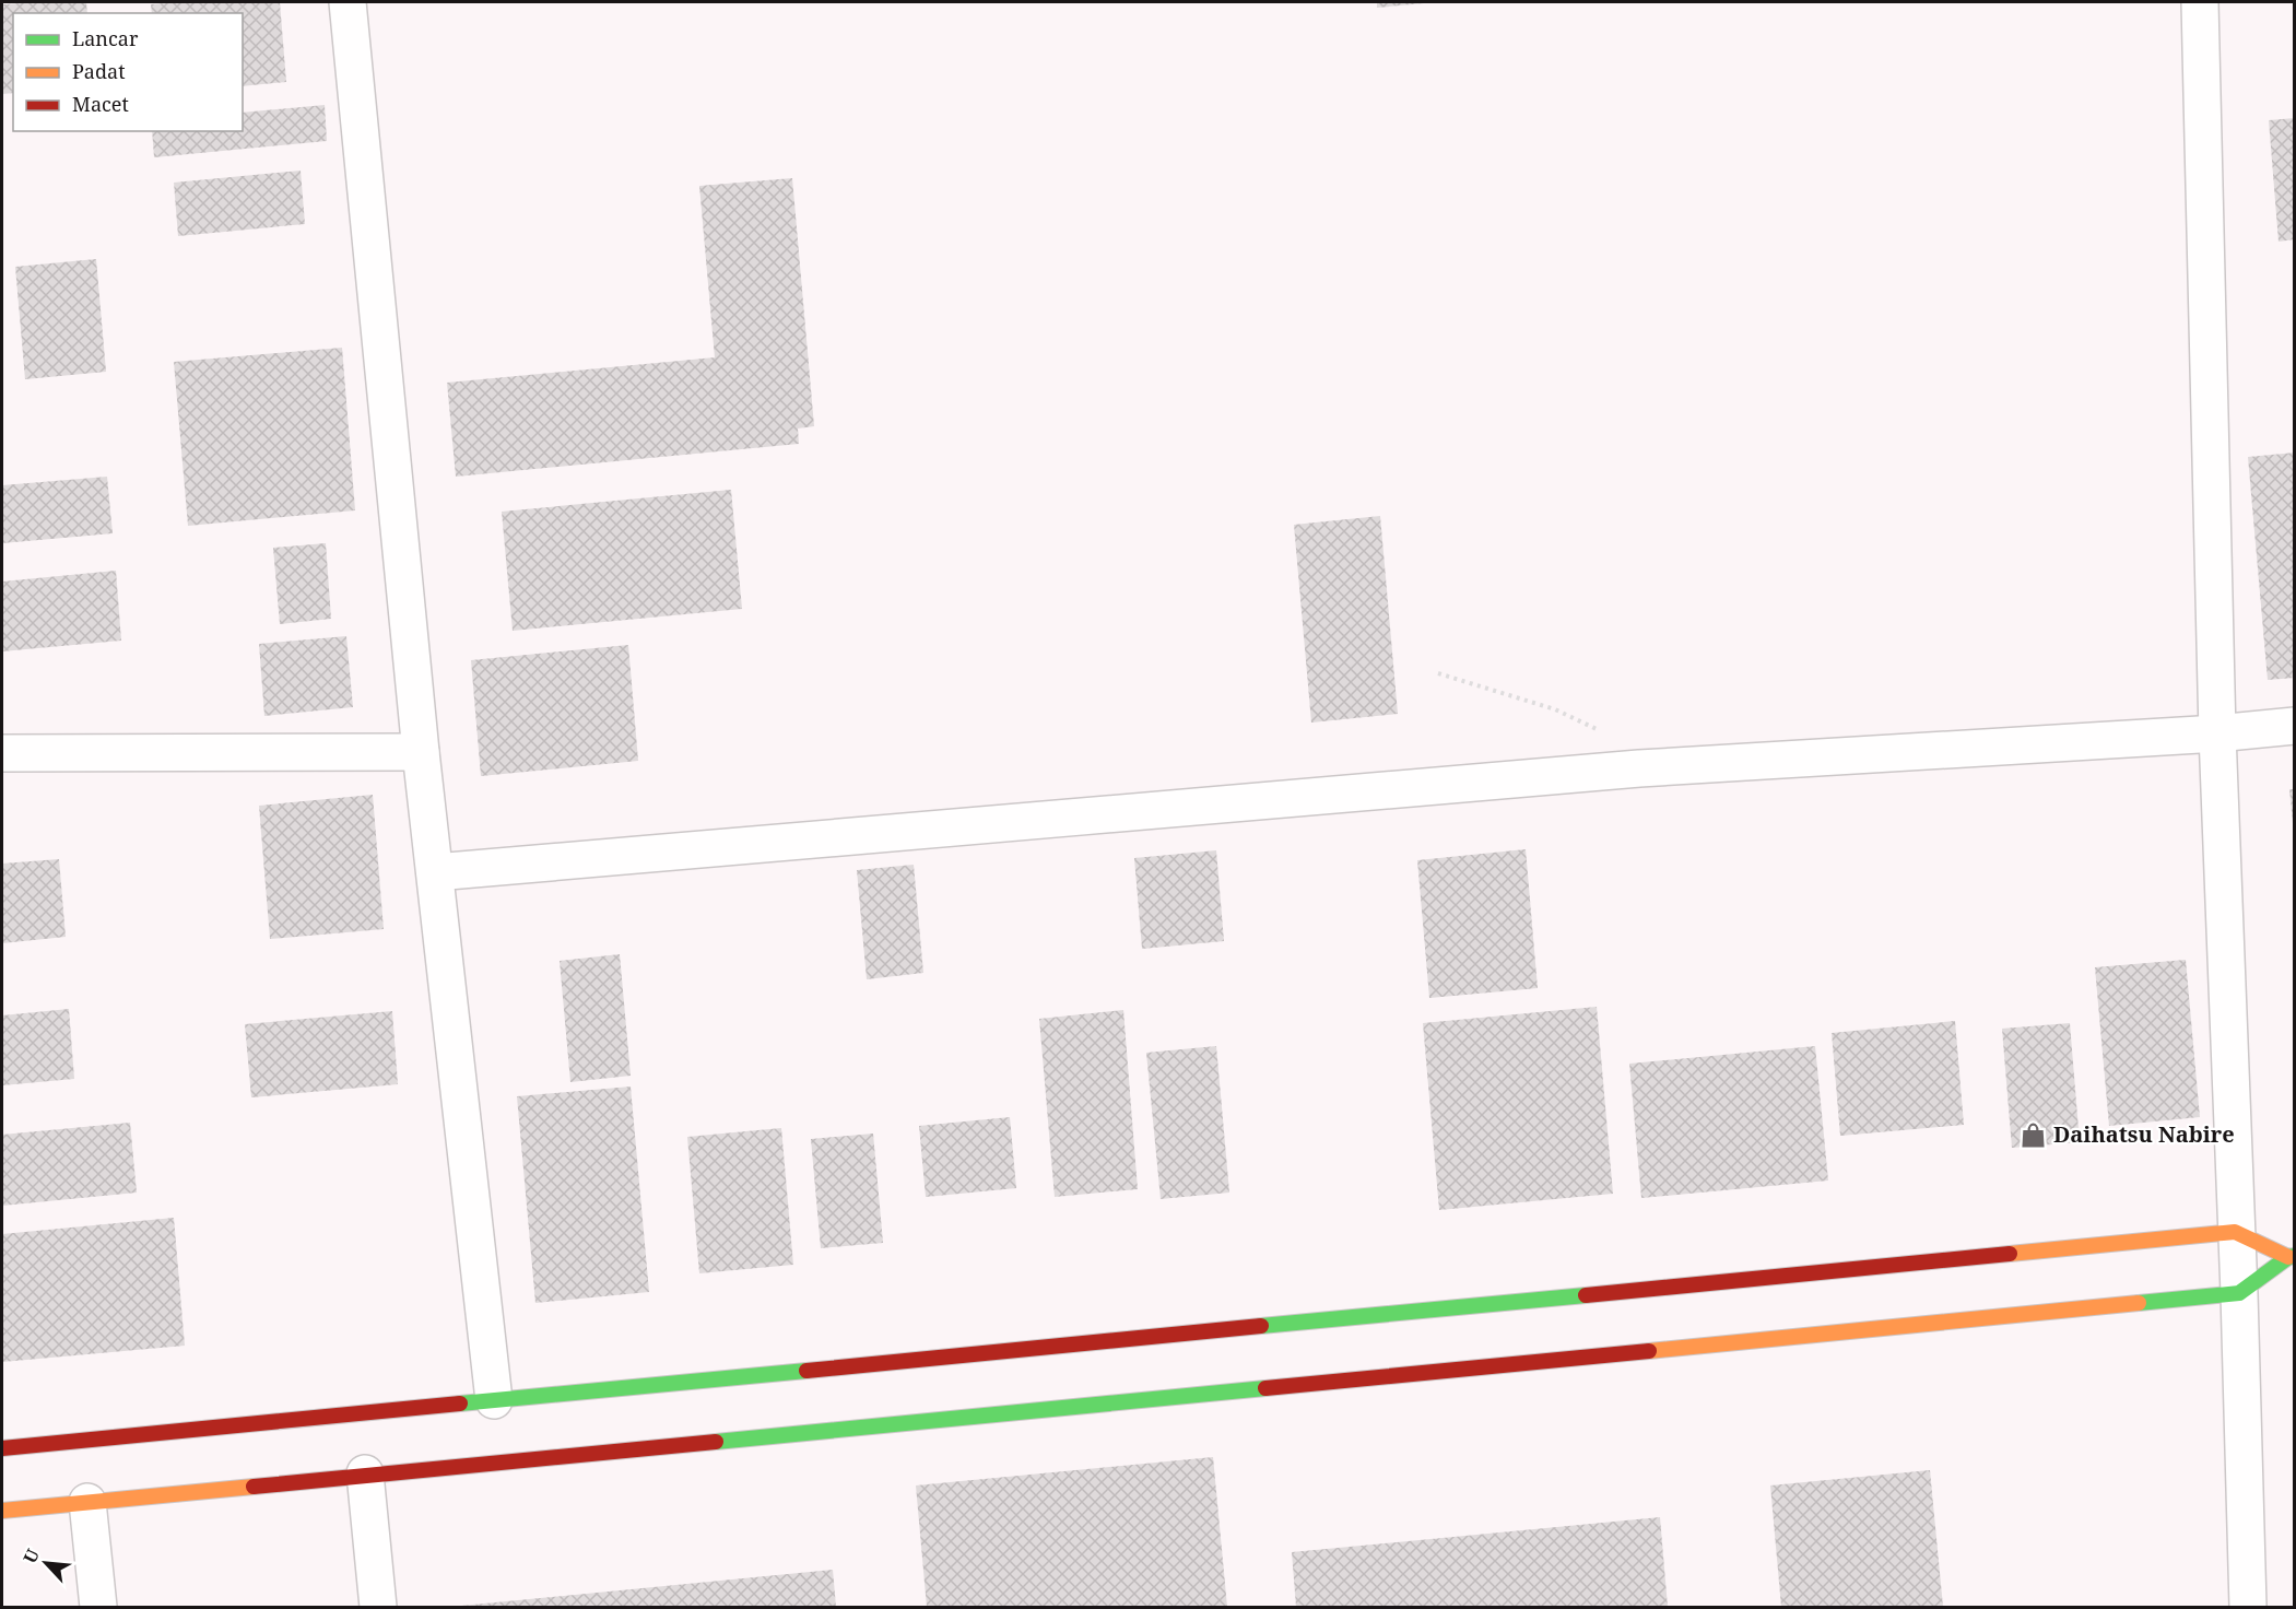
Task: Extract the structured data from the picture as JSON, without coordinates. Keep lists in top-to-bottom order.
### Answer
{
  "places": {
    "shop": ["Daihatsu Nabire"]
  },
  "legend": ["Lancar", "Padat", "Macet"],
  "north": "top left"
}
